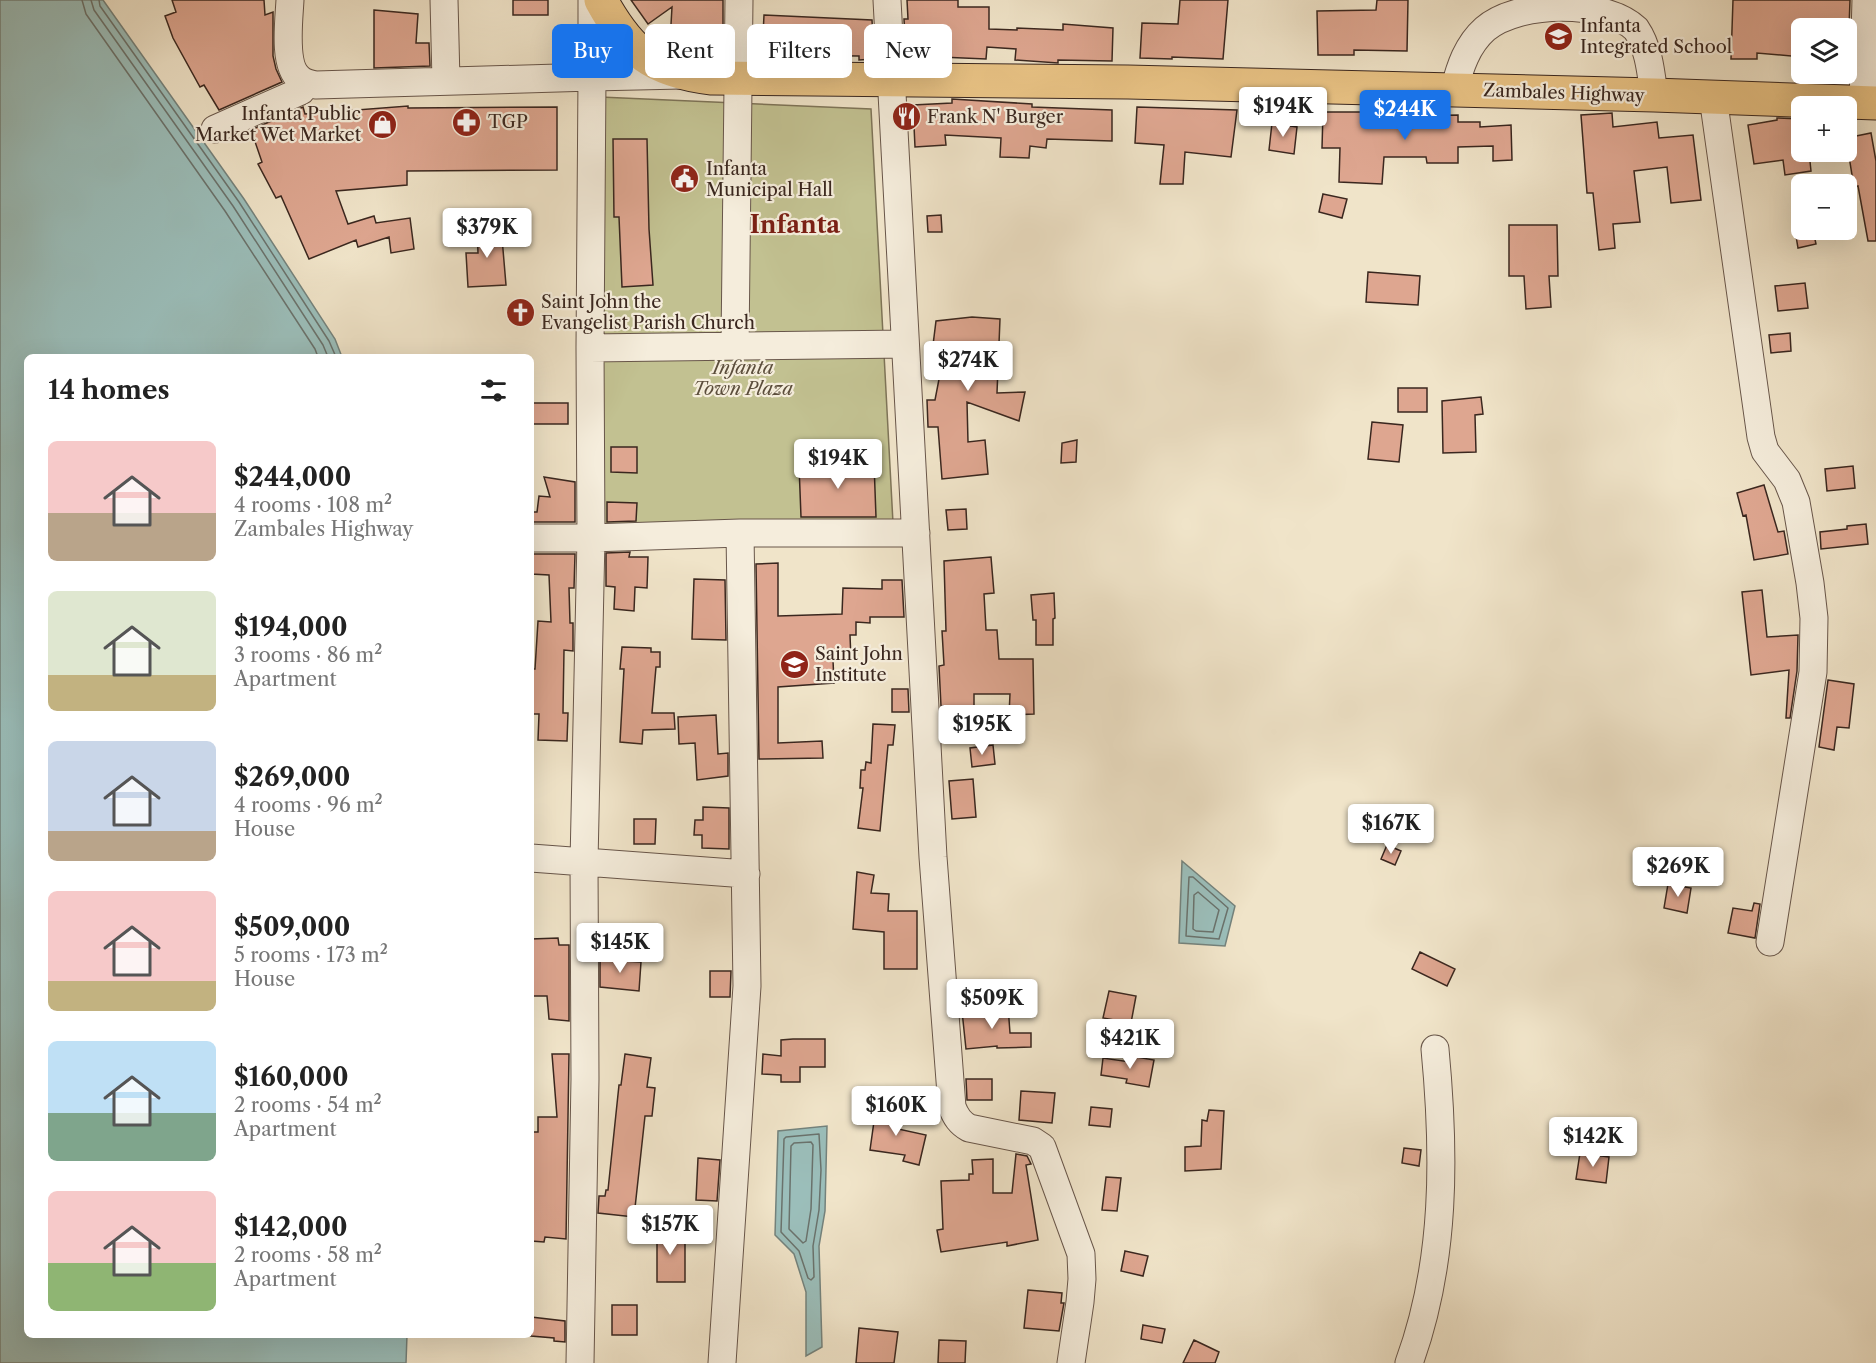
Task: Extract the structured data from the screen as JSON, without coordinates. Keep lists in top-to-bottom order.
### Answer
{
  "streets": {
    "main road": ["Zambales Highway"]
  },
  "districts": ["Infanta"],
  "parks": ["Infanta Town Plaza"],
  "places": {
    "school or university": ["Infanta Integrated School", "Saint John Institute"],
    "restaurant": ["Frank N' Burger"],
    "pharmacy": ["TGP"],
    "shop": ["Infanta Public Market Wet Market"],
    "public building": ["Infanta Municipal Hall"],
    "church": ["Saint John the Evangelist Parish Church"]
  },
  "page": {
    "map_buttons": ["+", "−"],
    "chip": [
      "Buy",
      "Rent",
      "Filters",
      "New"
    ],
    "price": [
      "$194K",
      "$244K",
      "$379K",
      "$274K",
      "$194K",
      "$195K",
      "$167K",
      "$269K",
      "$145K",
      "$509K",
      "$421K",
      "$160K",
      "$142K",
      "$157K"
    ],
    "heading": "14 homes",
    "list": [
      {
        "name": "$244,000",
        "note": "4 rooms · 108 m² · Zambales Highway"
      },
      {
        "name": "$194,000",
        "note": "3 rooms · 86 m² · Apartment"
      },
      {
        "name": "$269,000",
        "note": "4 rooms · 96 m² · House"
      },
      {
        "name": "$509,000",
        "note": "5 rooms · 173 m² · House"
      },
      {
        "name": "$160,000",
        "note": "2 rooms · 54 m² · Apartment"
      },
      {
        "name": "$142,000",
        "note": "2 rooms · 58 m² · Apartment"
      }
    ]
  }
}
